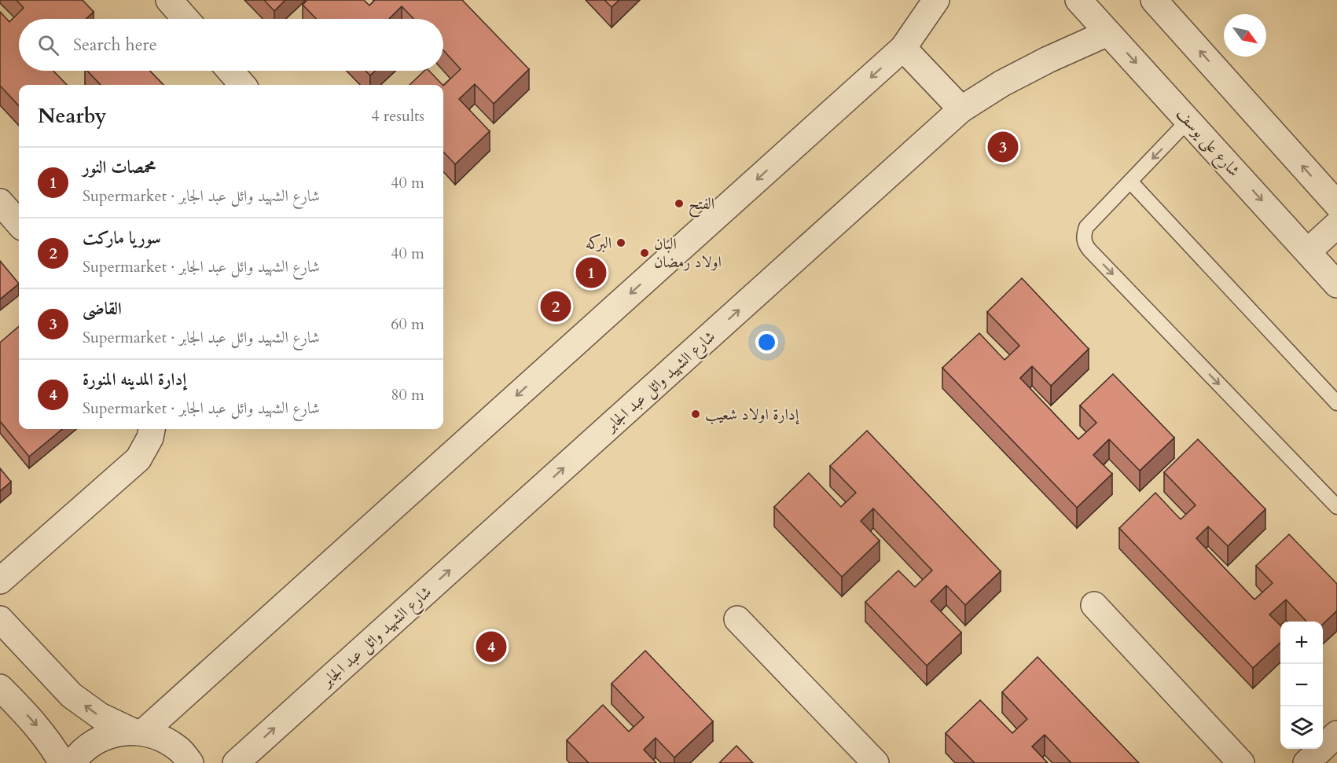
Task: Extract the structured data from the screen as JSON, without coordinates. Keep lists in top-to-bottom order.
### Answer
{
  "streets": {
    "street": ["شارع على يوسف", "شارع الشهيد وائل عبد الجابر"]
  },
  "crossings": [
    ["شارع على يوسف", "شارع الشهيد وائل عبد الجابر"]
  ],
  "places": [
    "الفتح",
    "البركه",
    "البان اولاد رمضان",
    "إدارة اولاد شعيب"
  ],
  "north": "bottom right",
  "page": {
    "search": "Search here",
    "heading": ["Nearby", "4 results"],
    "pins": [
      "3",
      "1",
      "2",
      "4"
    ],
    "list": [
      {
        "mark": "1",
        "name": "محمصات النور",
        "note": "Supermarket · شارع الشهيد وائل عبد الجابر",
        "value": "40 m"
      },
      {
        "mark": "2",
        "name": "سوريا ماركت",
        "note": "Supermarket · شارع الشهيد وائل عبد الجابر",
        "value": "40 m"
      },
      {
        "mark": "3",
        "name": "القاضى",
        "note": "Supermarket · شارع الشهيد وائل عبد الجابر",
        "value": "60 m"
      },
      {
        "mark": "4",
        "name": "إدارة المدينه المنورة",
        "note": "Supermarket · شارع الشهيد وائل عبد الجابر",
        "value": "80 m"
      }
    ],
    "map_buttons": ["+", "−"]
  }
}
